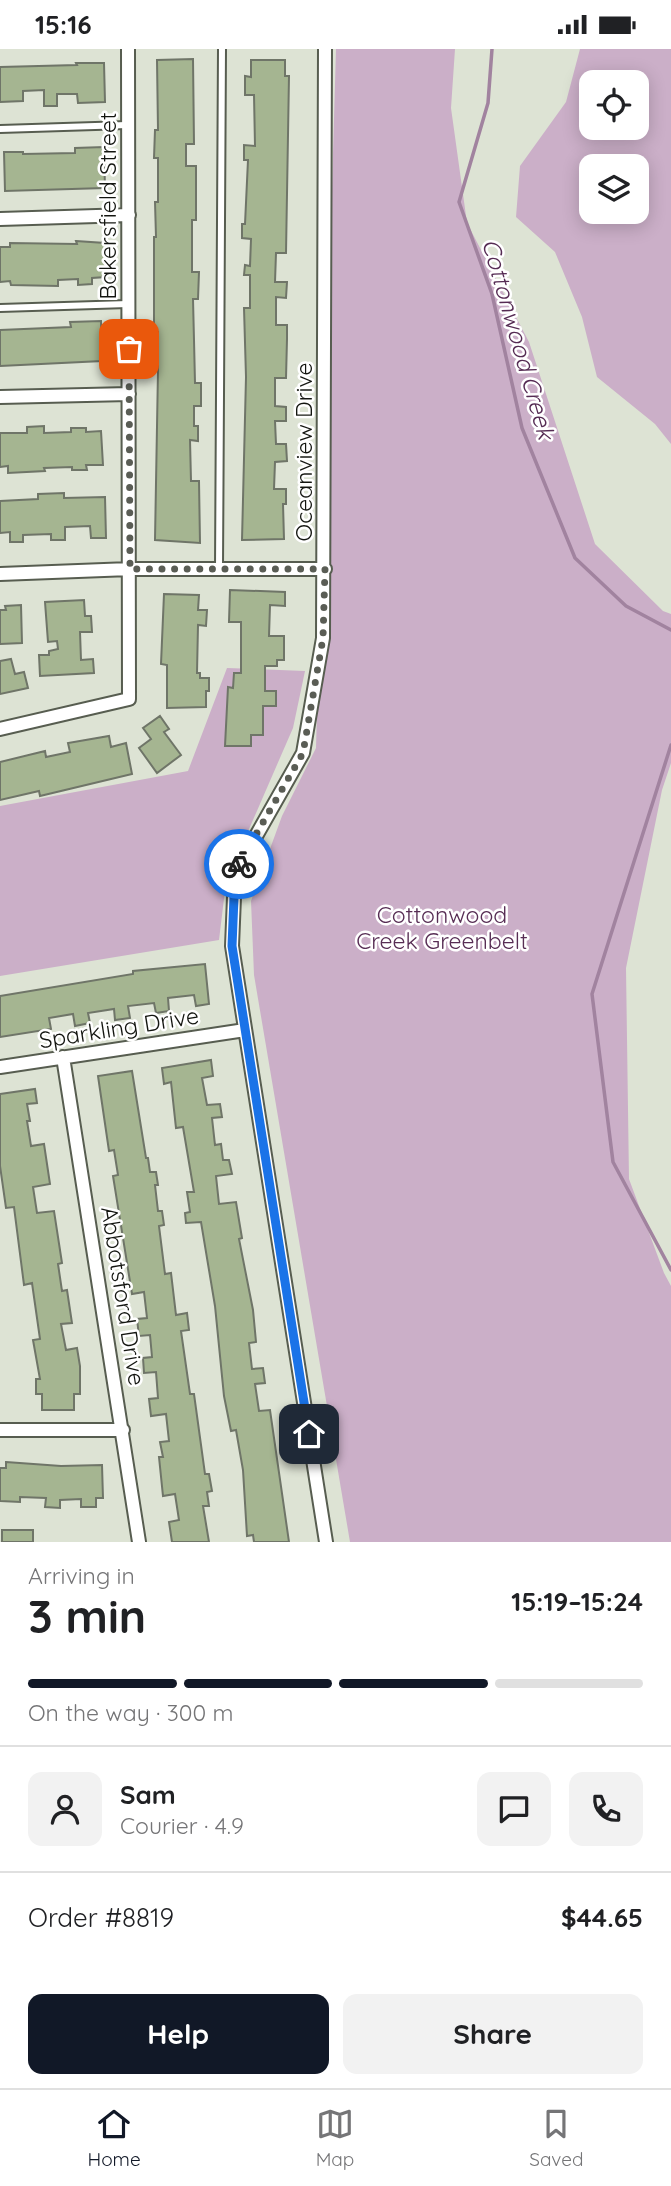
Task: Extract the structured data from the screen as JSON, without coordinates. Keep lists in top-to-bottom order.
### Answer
{
  "streets": {
    "street": [
      "Bakersfield Street",
      "Oceanview Drive",
      "Sparkling Drive",
      "Abbotsford Drive"
    ]
  },
  "crossings": [
    ["Oceanview Drive", "Sparkling Drive"],
    ["Sparkling Drive", "Abbotsford Drive"]
  ],
  "water": ["Cottonwood Creek"],
  "parks": ["Cottonwood Creek Greenbelt"],
  "page": {
    "status": "15:16",
    "heading": ["3 min", "Arriving in", "15:19–15:24"],
    "panel": [
      "Sam",
      "Courier · 4.9",
      "Order #8819",
      "$44.65"
    ],
    "bar": "On the way · 300 m",
    "buttons": ["Help", "Share"],
    "tabs": ["Home", "Map", "Saved"]
  }
}
